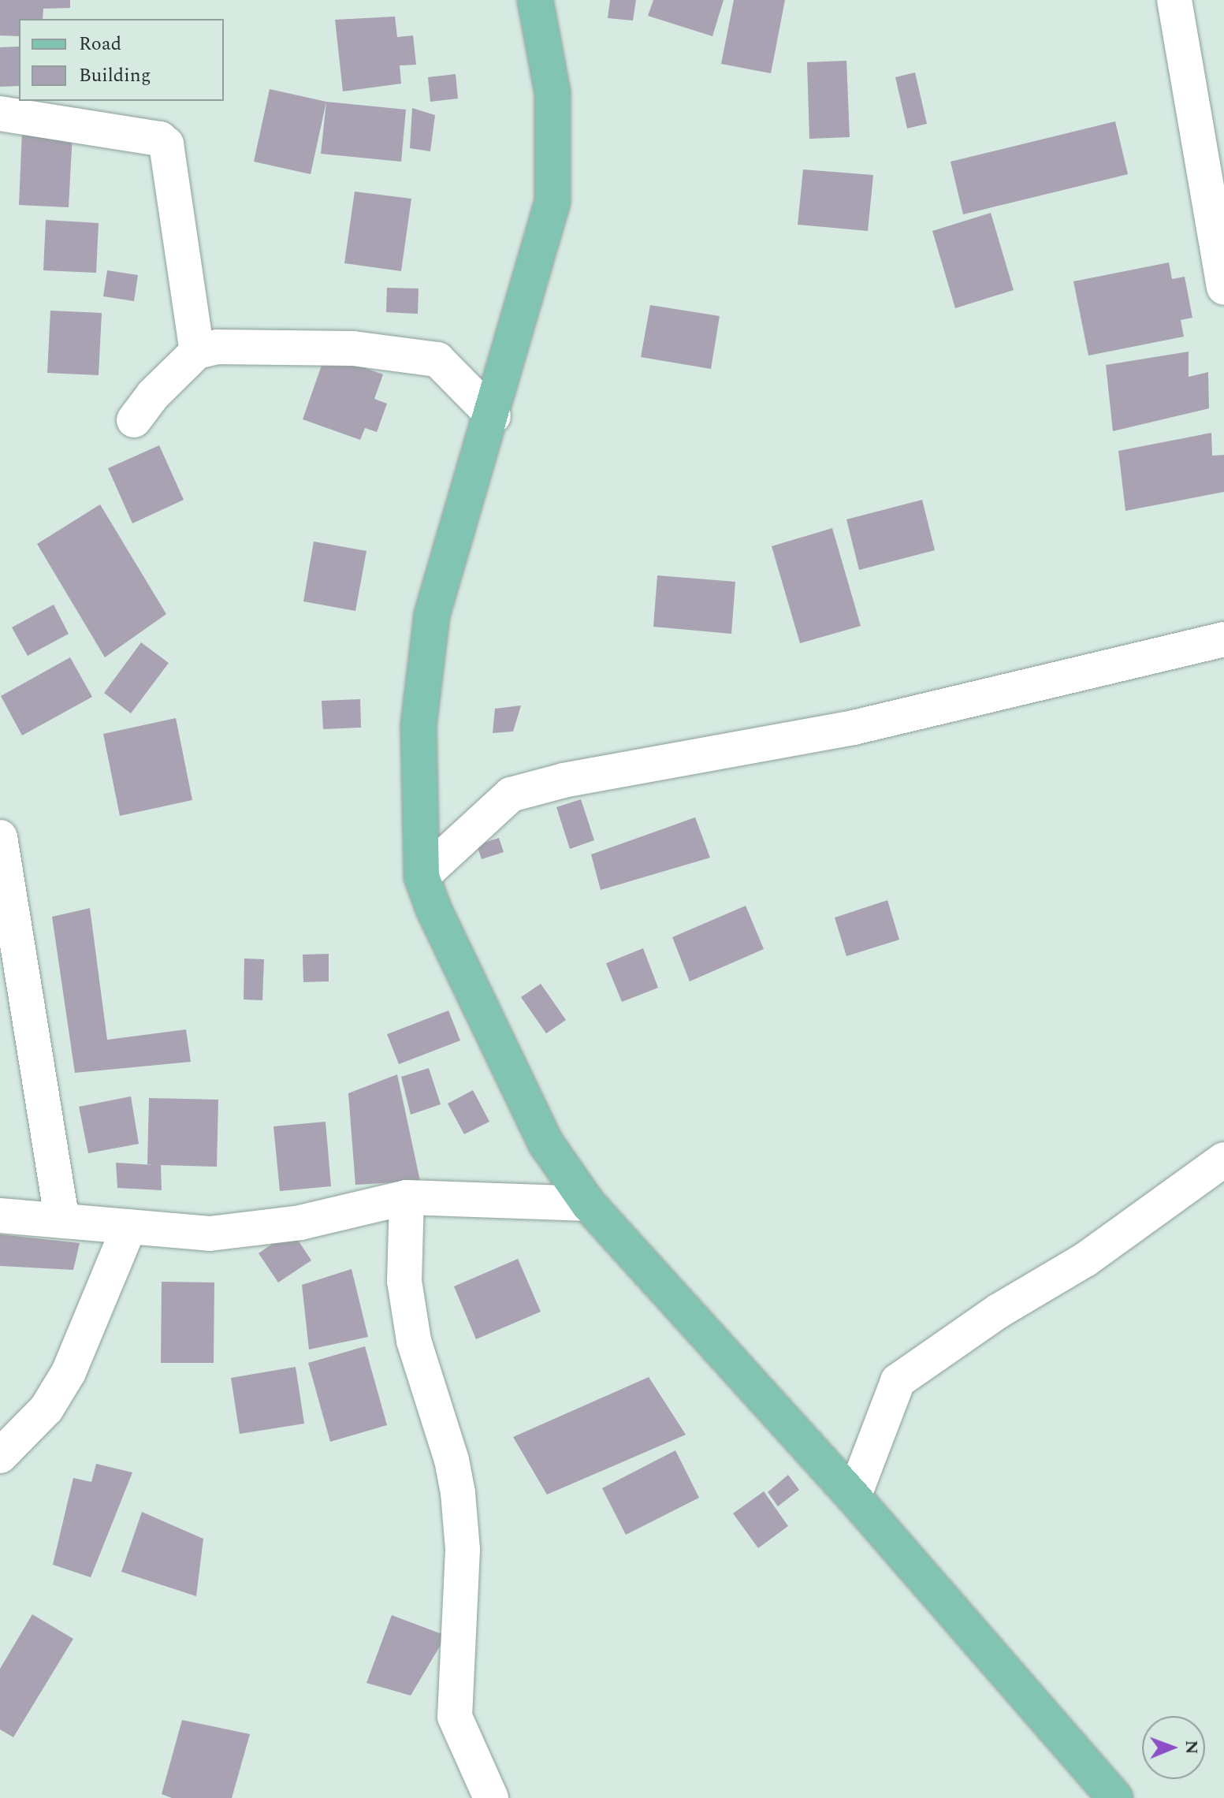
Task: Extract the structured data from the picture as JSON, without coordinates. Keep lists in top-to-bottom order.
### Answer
{
  "legend": ["Road", "Building"],
  "north": "right"
}
